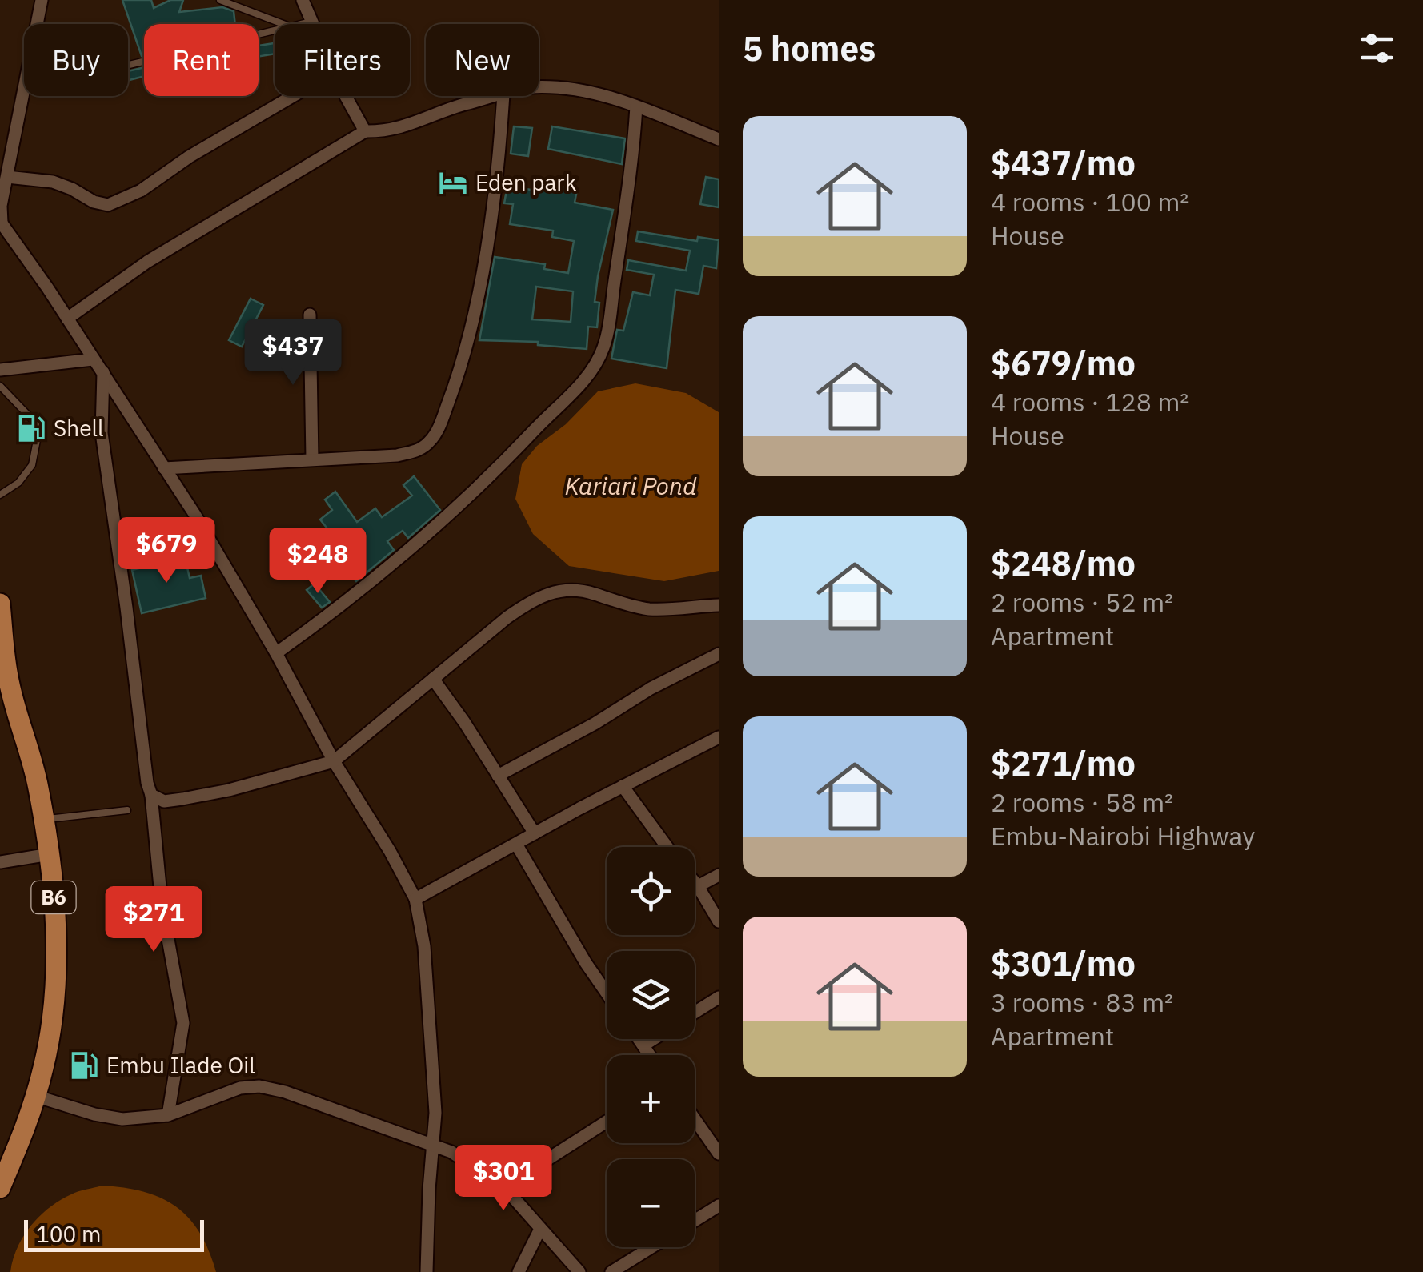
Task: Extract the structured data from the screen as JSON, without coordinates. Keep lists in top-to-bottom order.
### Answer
{
  "streets": {
    "main road": ["B6"]
  },
  "water": ["Kariari Pond"],
  "places": {
    "hotel": ["Eden park"],
    "fuel station": ["Shell", "Embu Ilade Oil"]
  },
  "scale_bar": "100 m",
  "page": {
    "heading": "5 homes",
    "chip": [
      "Buy",
      "Rent",
      "Filters",
      "New"
    ],
    "list": [
      {
        "name": "$437/mo",
        "note": "4 rooms · 100 m² · House"
      },
      {
        "name": "$679/mo",
        "note": "4 rooms · 128 m² · House"
      },
      {
        "name": "$248/mo",
        "note": "2 rooms · 52 m² · Apartment"
      },
      {
        "name": "$271/mo",
        "note": "2 rooms · 58 m² · Embu-Nairobi Highway"
      },
      {
        "name": "$301/mo",
        "note": "3 rooms · 83 m² · Apartment"
      }
    ],
    "price": [
      "$437",
      "$679",
      "$248",
      "$271",
      "$301"
    ],
    "map_buttons": ["+", "−"],
    "scale": "100 m"
  }
}
